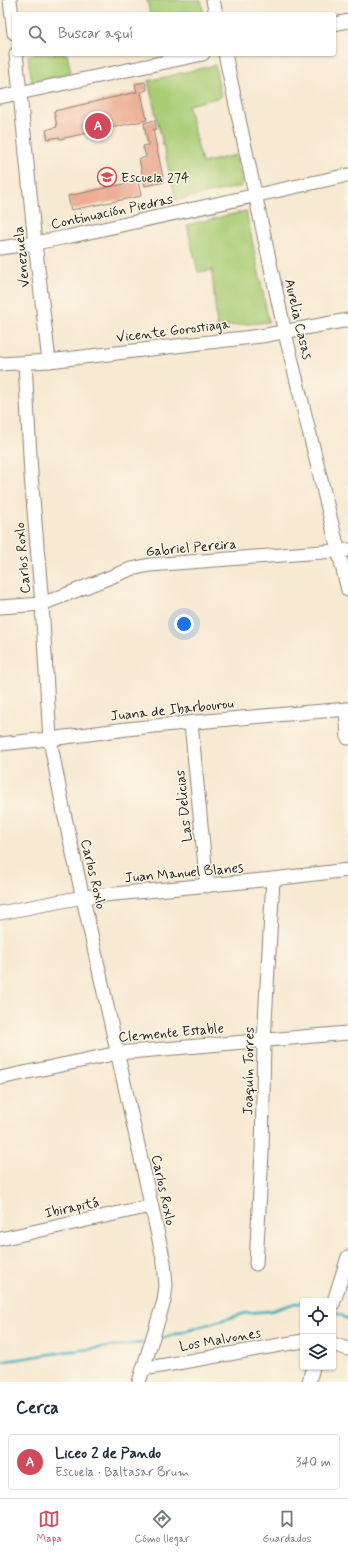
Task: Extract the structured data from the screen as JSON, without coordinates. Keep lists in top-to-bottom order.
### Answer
{
  "streets": {
    "street": [
      "Continuación Piedras",
      "Venezuela",
      "Aurelia Casas",
      "Vicente Gorostiaga",
      "Gabriel Pereira",
      "Carlos Roxlo",
      "Juana de Ibarbourou",
      "Las Delicias",
      "Juan Manuel Blanes",
      "Clemente Estable",
      "Joaquín Torres",
      "Ibirapitá",
      "Los Malvones"
    ]
  },
  "crossings": [
    ["Continuación Piedras", "Venezuela"],
    ["Continuación Piedras", "Aurelia Casas"],
    ["Venezuela", "Vicente Gorostiaga"],
    ["Aurelia Casas", "Vicente Gorostiaga"],
    ["Aurelia Casas", "Gabriel Pereira"],
    ["Vicente Gorostiaga", "Carlos Roxlo"],
    ["Gabriel Pereira", "Carlos Roxlo"],
    ["Carlos Roxlo", "Juana de Ibarbourou"],
    ["Carlos Roxlo", "Juan Manuel Blanes"],
    ["Carlos Roxlo", "Clemente Estable"],
    ["Carlos Roxlo", "Ibirapitá"],
    ["Carlos Roxlo", "Los Malvones"],
    ["Juana de Ibarbourou", "Las Delicias"],
    ["Las Delicias", "Juan Manuel Blanes"],
    ["Juan Manuel Blanes", "Joaquín Torres"],
    ["Clemente Estable", "Joaquín Torres"]
  ],
  "places": {
    "school or university": ["Escuela 274"]
  },
  "page": {
    "search": "Buscar aquí",
    "pins": "A",
    "heading": "Cerca",
    "list": [
      {
        "mark": "A",
        "name": "Liceo 2 de Pando",
        "note": "Escuela · Baltasar Brum",
        "value": "340 m"
      }
    ],
    "nav": ["Mapa", "Cómo llegar", "Guardados"]
  }
}
